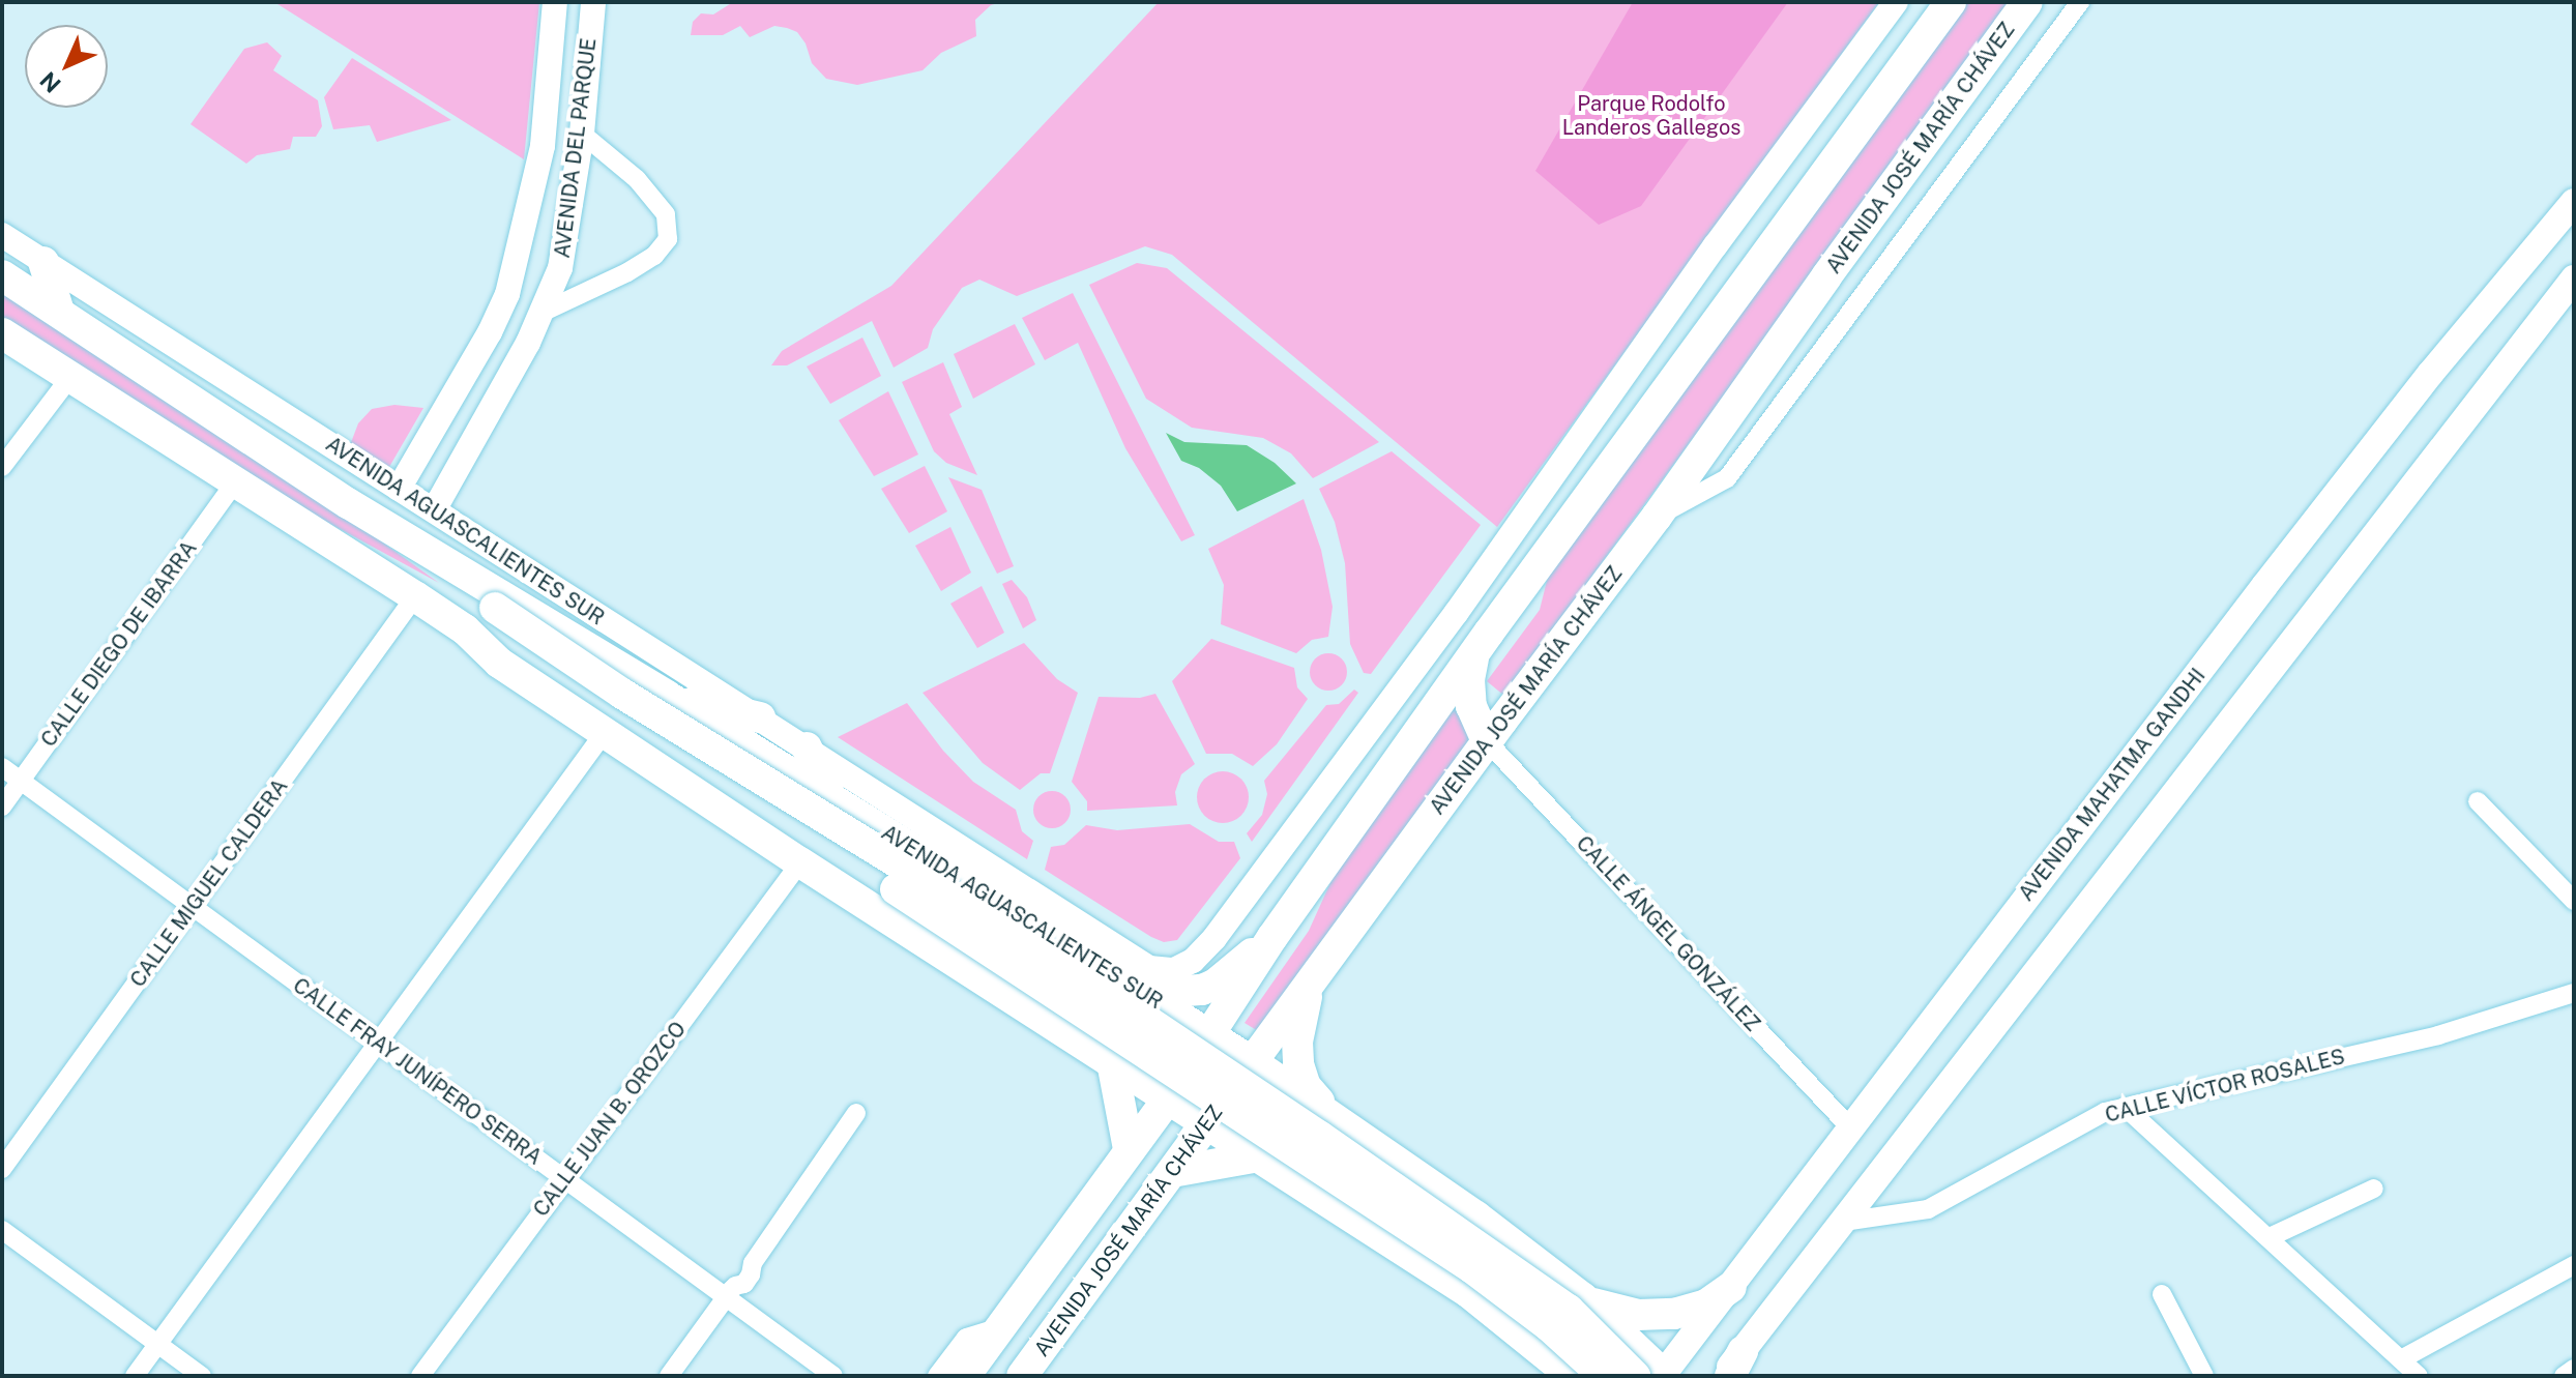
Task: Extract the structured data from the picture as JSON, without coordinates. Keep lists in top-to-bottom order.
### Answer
{
  "streets": {
    "main road": ["AVENIDA JOSÉ MARÍA CHÁVEZ", "AVENIDA AGUASCALIENTES SUR", "AVENIDA MAHATMA GANDHI"],
    "street": [
      "AVENIDA DEL PARQUE",
      "CALLE DIEGO DE IBARRA",
      "CALLE MIGUEL CALDERA",
      "CALLE ÁNGEL GONZÁLEZ",
      "CALLE FRAY JUNÍPERO SERRA",
      "CALLE VÍCTOR ROSALES",
      "CALLE JUAN B. OROZCO"
    ]
  },
  "crossings": [
    ["AVENIDA DEL PARQUE", "AVENIDA AGUASCALIENTES SUR"],
    ["AVENIDA JOSÉ MARÍA CHÁVEZ", "AVENIDA AGUASCALIENTES SUR"],
    ["AVENIDA JOSÉ MARÍA CHÁVEZ", "CALLE ÁNGEL GONZÁLEZ"],
    ["AVENIDA AGUASCALIENTES SUR", "CALLE DIEGO DE IBARRA"],
    ["AVENIDA AGUASCALIENTES SUR", "AVENIDA MAHATMA GANDHI"],
    ["AVENIDA AGUASCALIENTES SUR", "CALLE MIGUEL CALDERA"],
    ["AVENIDA AGUASCALIENTES SUR", "CALLE JUAN B. OROZCO"],
    ["CALLE DIEGO DE IBARRA", "CALLE FRAY JUNÍPERO SERRA"],
    ["AVENIDA MAHATMA GANDHI", "CALLE ÁNGEL GONZÁLEZ"],
    ["CALLE MIGUEL CALDERA", "CALLE FRAY JUNÍPERO SERRA"],
    ["CALLE FRAY JUNÍPERO SERRA", "CALLE JUAN B. OROZCO"]
  ],
  "parks": ["Parque Rodolfo Landeros Gallegos"],
  "north": "bottom left"
}
